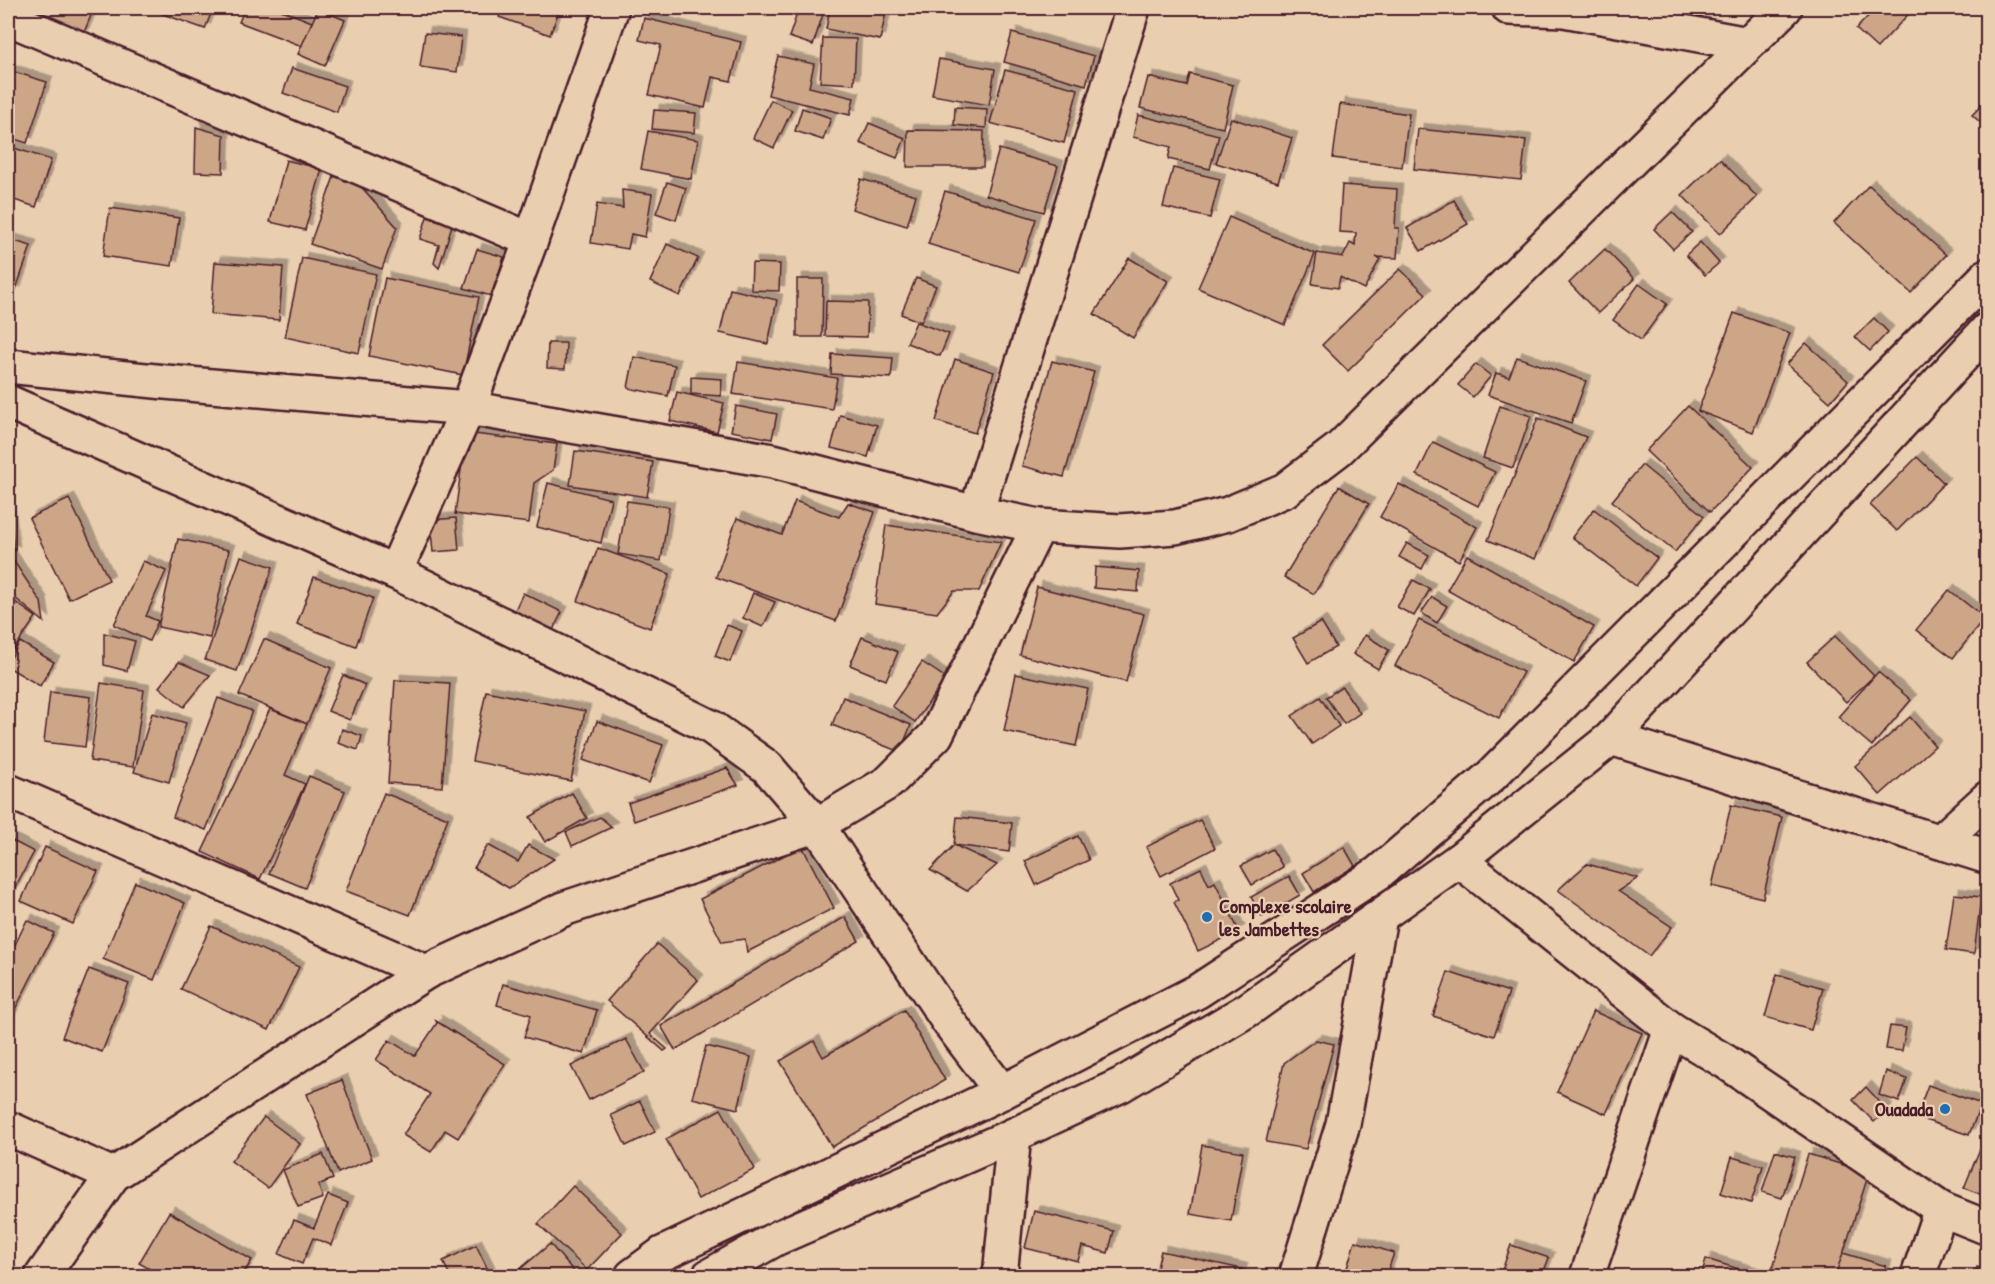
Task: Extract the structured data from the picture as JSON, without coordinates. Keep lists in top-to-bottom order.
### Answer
{
  "places": ["Complexe scolaire les Jambettes", "Ouadada"]
}
